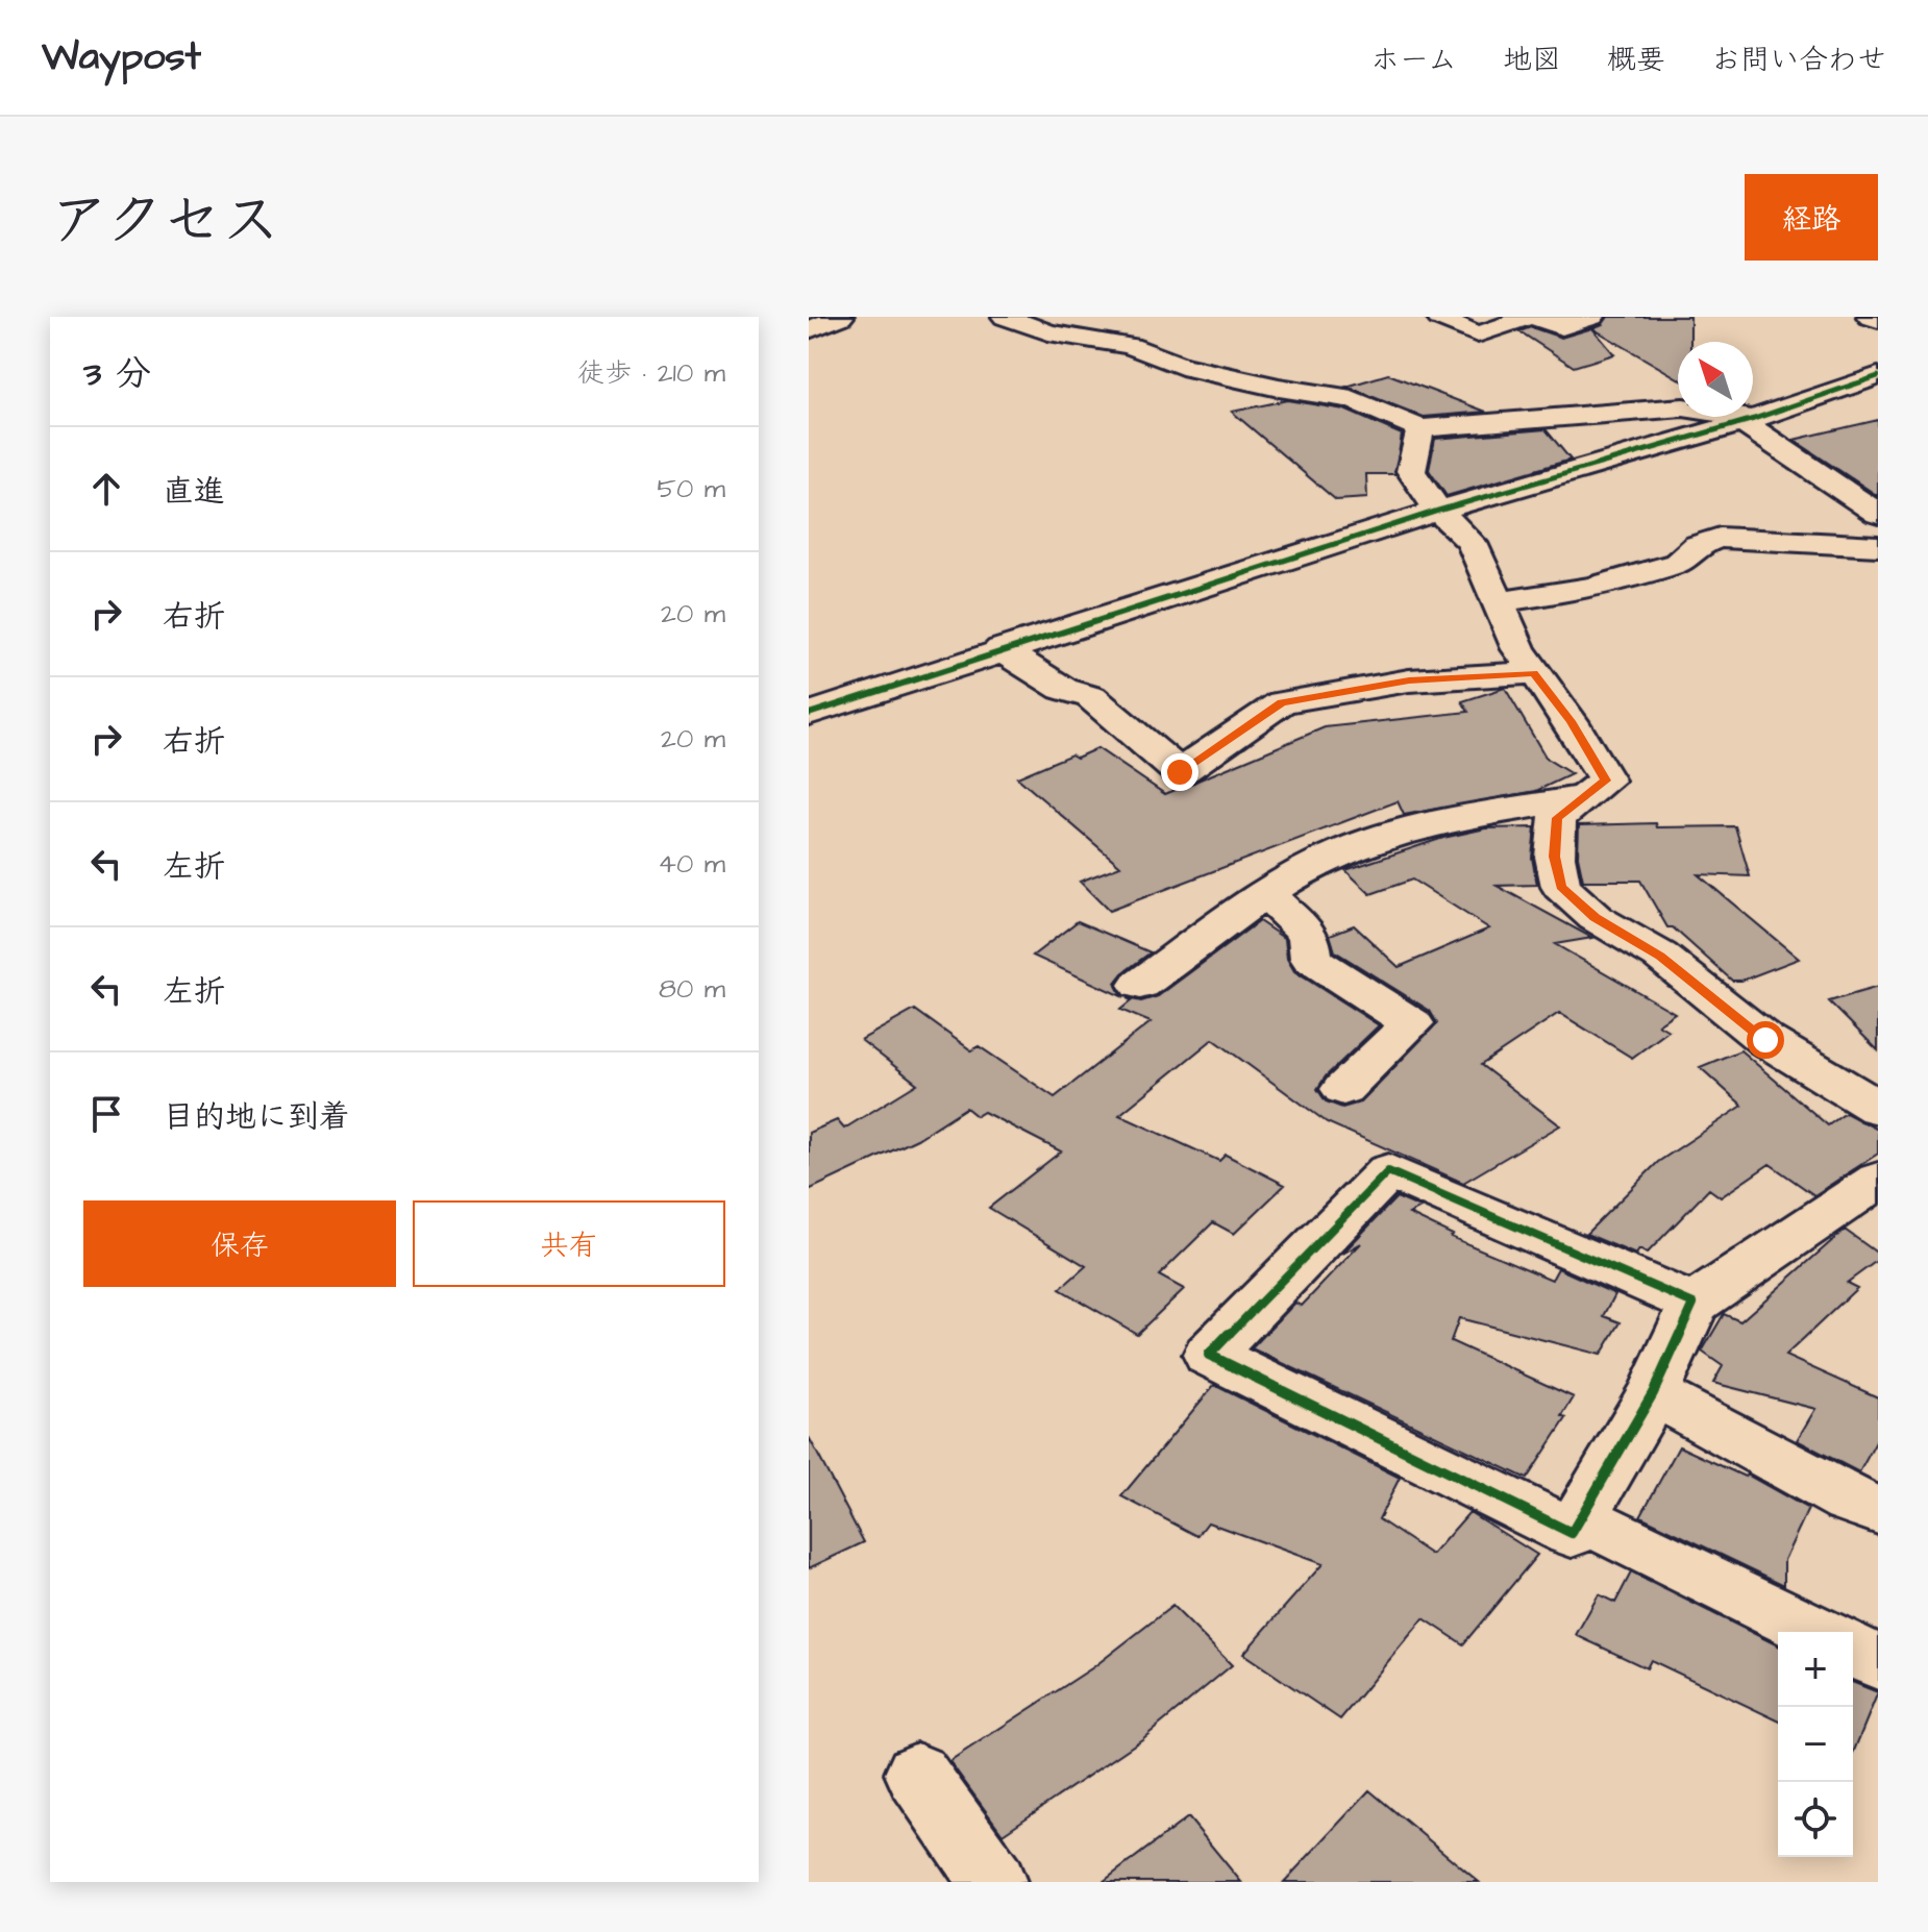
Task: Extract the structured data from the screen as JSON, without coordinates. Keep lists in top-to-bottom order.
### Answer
{
  "north": "top left",
  "page": {
    "header": "Waypost",
    "nav": [
      "ホーム",
      "地図",
      "概要",
      "お問い合わせ"
    ],
    "title": "アクセス",
    "buttons": [
      "経路",
      ["保存", "共有"]
    ],
    "heading": ["3 分", "徒歩 · 210 m"],
    "list": [
      ["直進", "50 m"],
      ["右折", "20 m"],
      ["右折", "20 m"],
      ["左折", "40 m"],
      ["左折", "80 m"],
      "目的地に到着"
    ],
    "map_buttons": ["+", "−"]
  }
}
